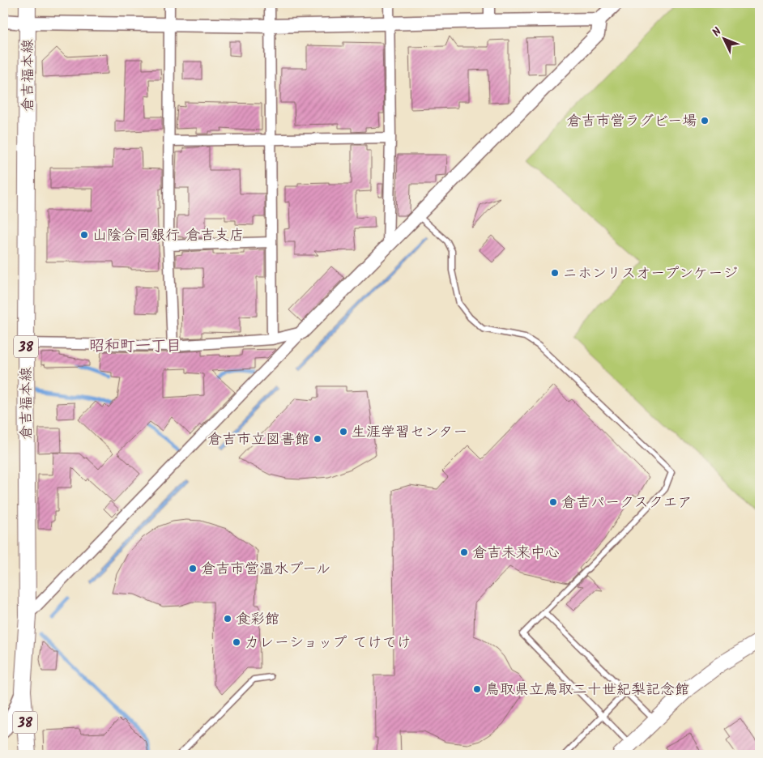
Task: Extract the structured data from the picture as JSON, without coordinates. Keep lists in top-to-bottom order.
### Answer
{
  "streets": {
    "main road": ["倉吉福本線", "38"]
  },
  "districts": ["昭和町一丁目"],
  "places": [
    "倉吉市営ラグビー場",
    "山陰合同銀行 倉吉支店",
    "ニホンリスオープンケージ",
    "生涯学習センター",
    "倉吉市立図書館",
    "倉吉パークスクエア",
    "倉吉未来中心",
    "倉吉市営温水プール",
    "食彩館",
    "カレーショップ てけてけ",
    "鳥取県立鳥取二十世紀梨記念館"
  ],
  "north": "top left"
}
